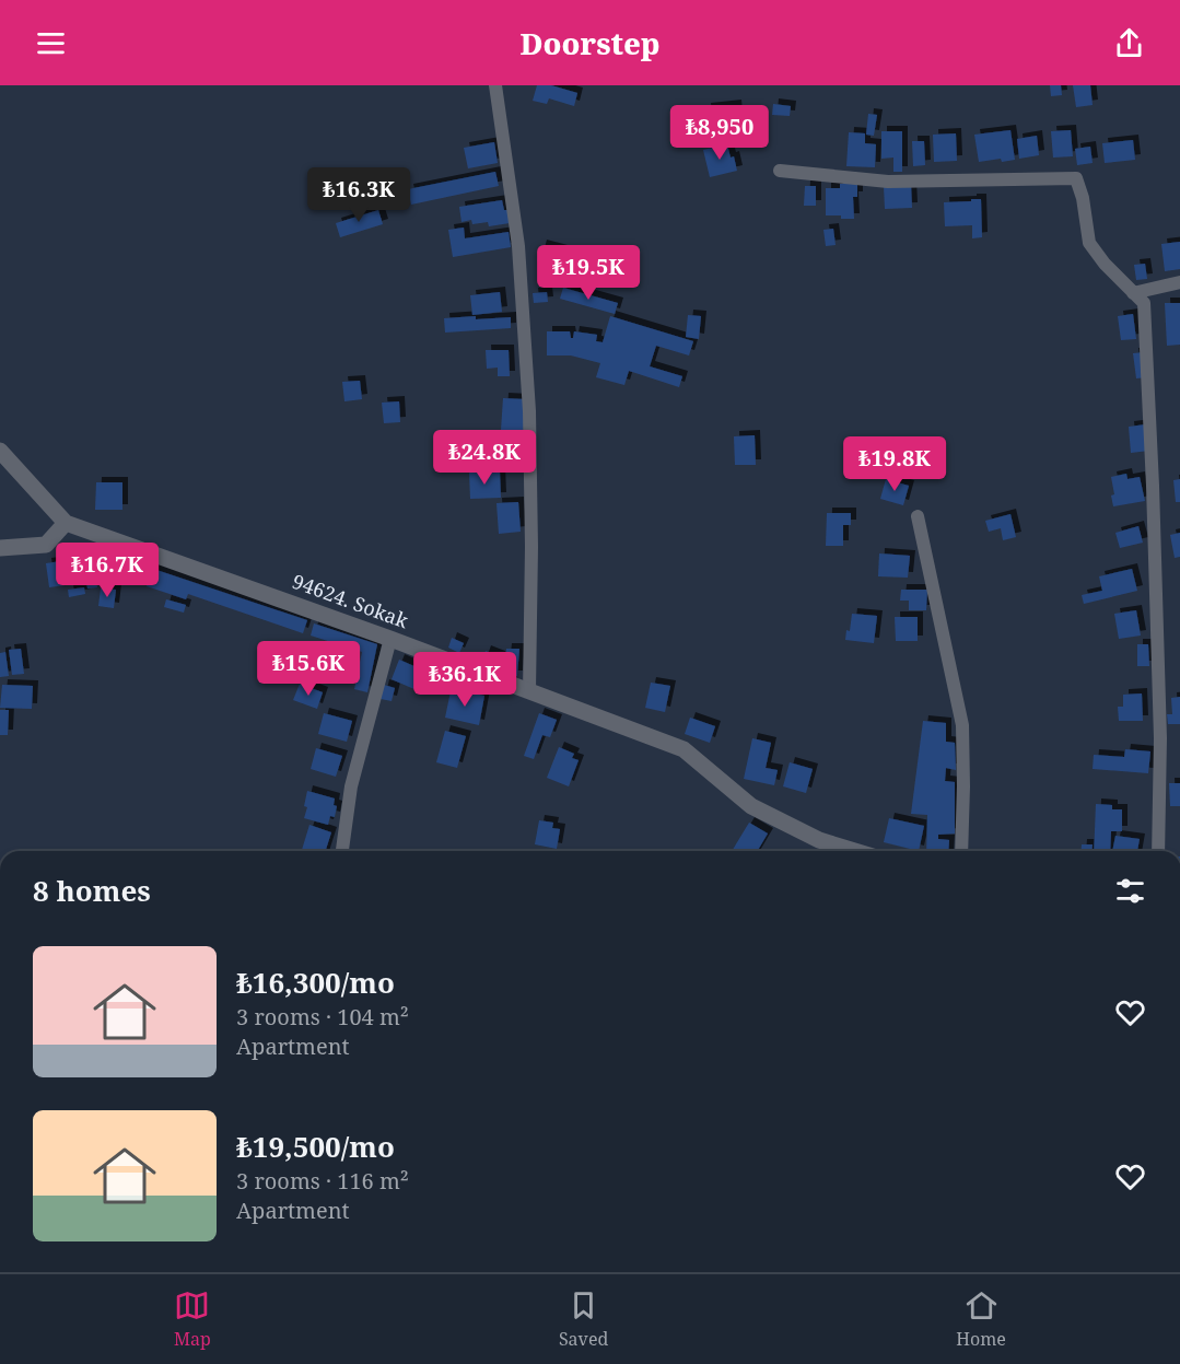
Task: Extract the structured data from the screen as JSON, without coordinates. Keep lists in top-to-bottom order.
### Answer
{
  "streets": {
    "street": ["94624. Sokak"]
  },
  "page": {
    "header": "Doorstep",
    "price": [
      "₺8,950",
      "₺16.3K",
      "₺19.5K",
      "₺24.8K",
      "₺19.8K",
      "₺16.7K",
      "₺15.6K",
      "₺36.1K"
    ],
    "heading": "8 homes",
    "list": [
      {
        "name": "₺16,300/mo",
        "note": "3 rooms · 104 m² · Apartment"
      },
      {
        "name": "₺19,500/mo",
        "note": "3 rooms · 116 m² · Apartment"
      }
    ],
    "tabs": ["Map", "Saved", "Home"]
  }
}
